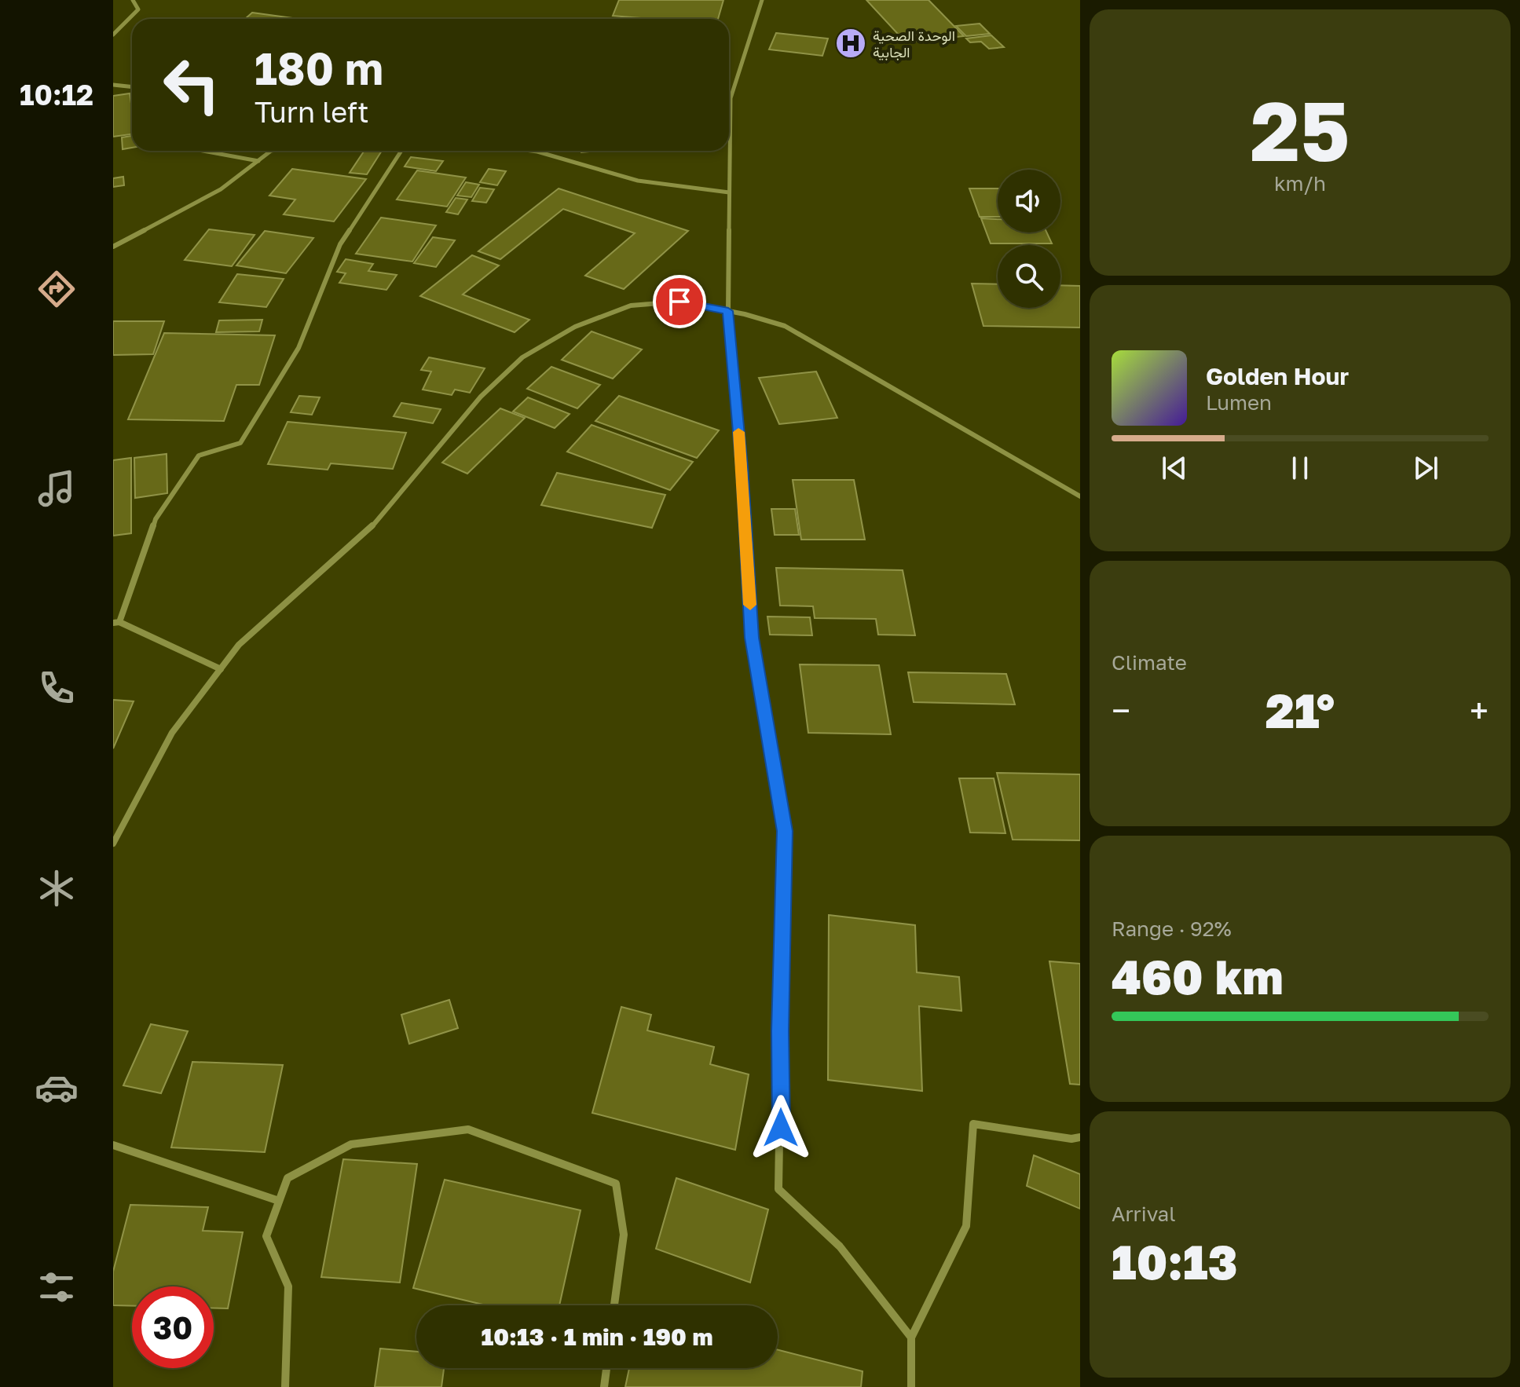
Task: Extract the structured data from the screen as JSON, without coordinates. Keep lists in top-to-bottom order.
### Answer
{
  "places": {
    "hospital": ["الوحدة الصحية الجابية"]
  },
  "page": {
    "tabs": "10:12",
    "tile": [
      ["25", "km/h"],
      "Climate",
      ["Range · 92%", "460 km"],
      ["Arrival", "10:13"]
    ],
    "turn": ["180 m", "Turn left"],
    "song": ["Golden Hour", "Lumen"],
    "heat": ["−", "21°", "+"],
    "limit": "30",
    "trip": "10:13 · 1 min · 190 m"
  }
}
